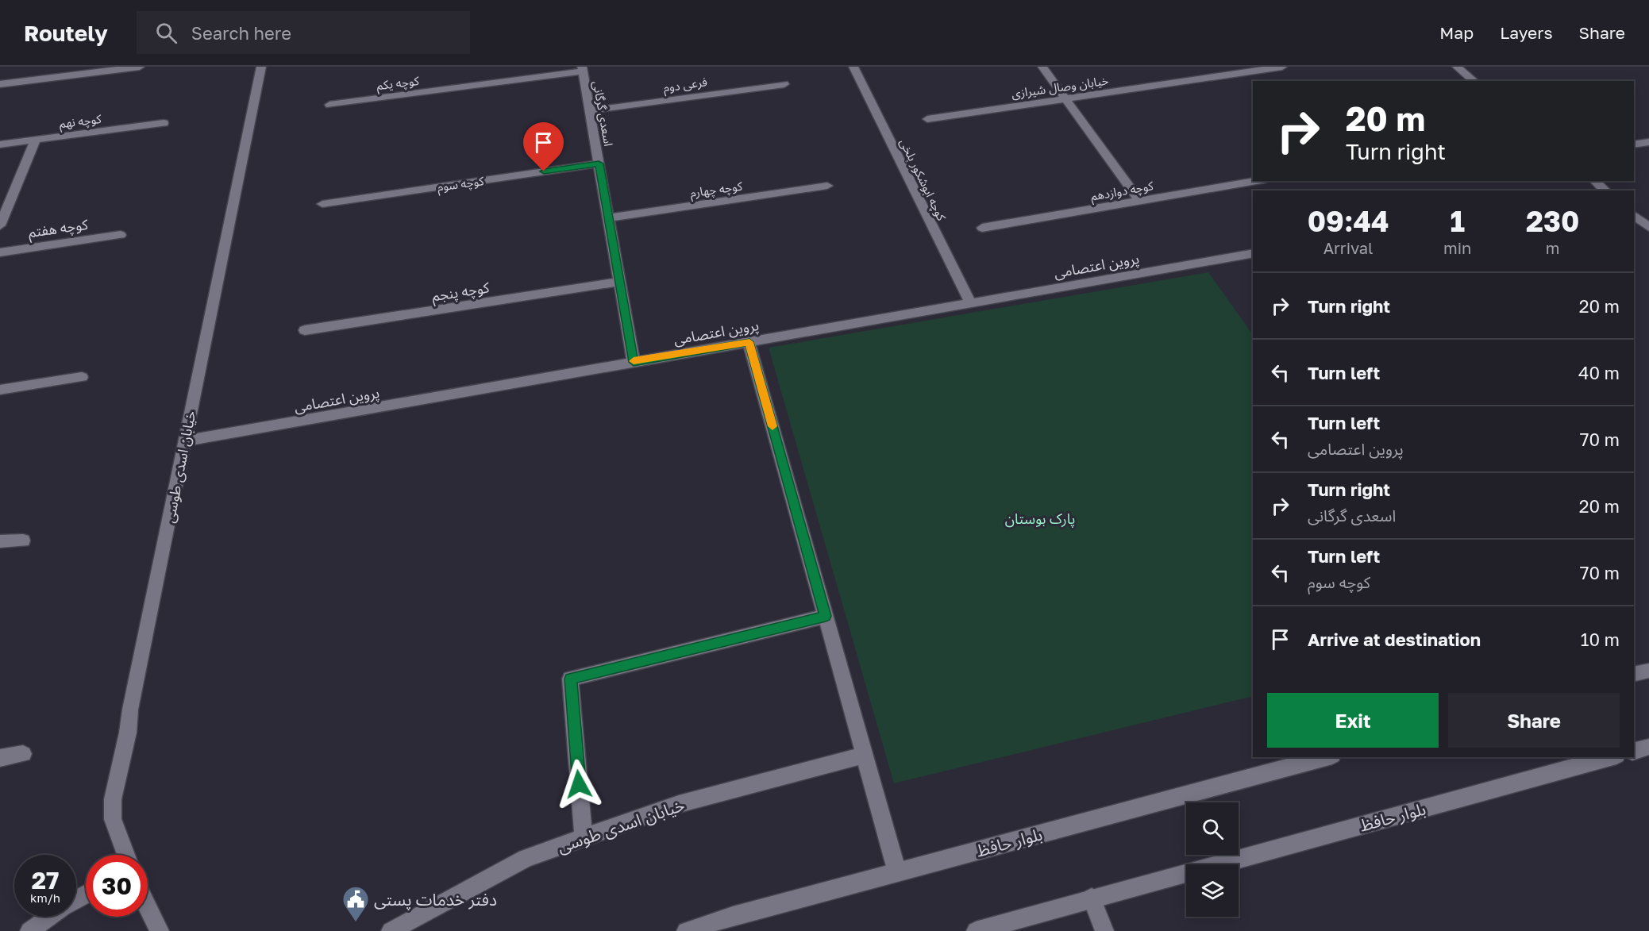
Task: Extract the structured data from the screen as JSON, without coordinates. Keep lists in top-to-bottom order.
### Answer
{
  "streets": {
    "street": [
      "کوچه یکم",
      "فرعی دوم",
      "خیابان وصال شیرازی",
      "اسعدی گرگانی",
      "کوچه نهم",
      "کوچه ابوشکور بلخی",
      "کوچه سوم",
      "کوچه چهارم",
      "کوچه دوازدهم",
      "کوچه هفتم",
      "پروین اعتصامی",
      "کوچه پنجم",
      "خیابان اسدی طوسی",
      "بلوار حافظ"
    ]
  },
  "crossings": [
    ["کوچه یکم", "اسعدی گرگانی"],
    ["فرعی دوم", "اسعدی گرگانی"],
    ["اسعدی گرگانی", "کوچه سوم"],
    ["اسعدی گرگانی", "کوچه چهارم"],
    ["اسعدی گرگانی", "پروین اعتصامی"],
    ["اسعدی گرگانی", "کوچه پنجم"],
    ["کوچه ابوشکور بلخی", "پروین اعتصامی"],
    ["پروین اعتصامی", "خیابان اسدی طوسی"]
  ],
  "parks": ["پارک بوستان"],
  "places": {
    "public building": ["دفتر خدمات پستی"]
  },
  "page": {
    "header": "Routely",
    "search": "Search here",
    "nav": ["Map", "Layers", "Share"],
    "turn": ["20 m", "Turn right"],
    "eta": [
      "09:44",
      "Arrival",
      "1",
      "min",
      "230",
      "m"
    ],
    "list": [
      {
        "name": "Turn right",
        "value": "20 m"
      },
      {
        "name": "Turn left",
        "value": "40 m"
      },
      {
        "name": "Turn left",
        "note": "پروین اعتصامی",
        "value": "70 m"
      },
      {
        "name": "Turn right",
        "note": "اسعدی گرگانی",
        "value": "20 m"
      },
      {
        "name": "Turn left",
        "note": "کوچه سوم",
        "value": "70 m"
      },
      {
        "name": "Arrive at destination",
        "value": "10 m"
      }
    ],
    "buttons": ["Exit", "Share"],
    "speed": "27 km/h",
    "limit": "30"
  }
}
